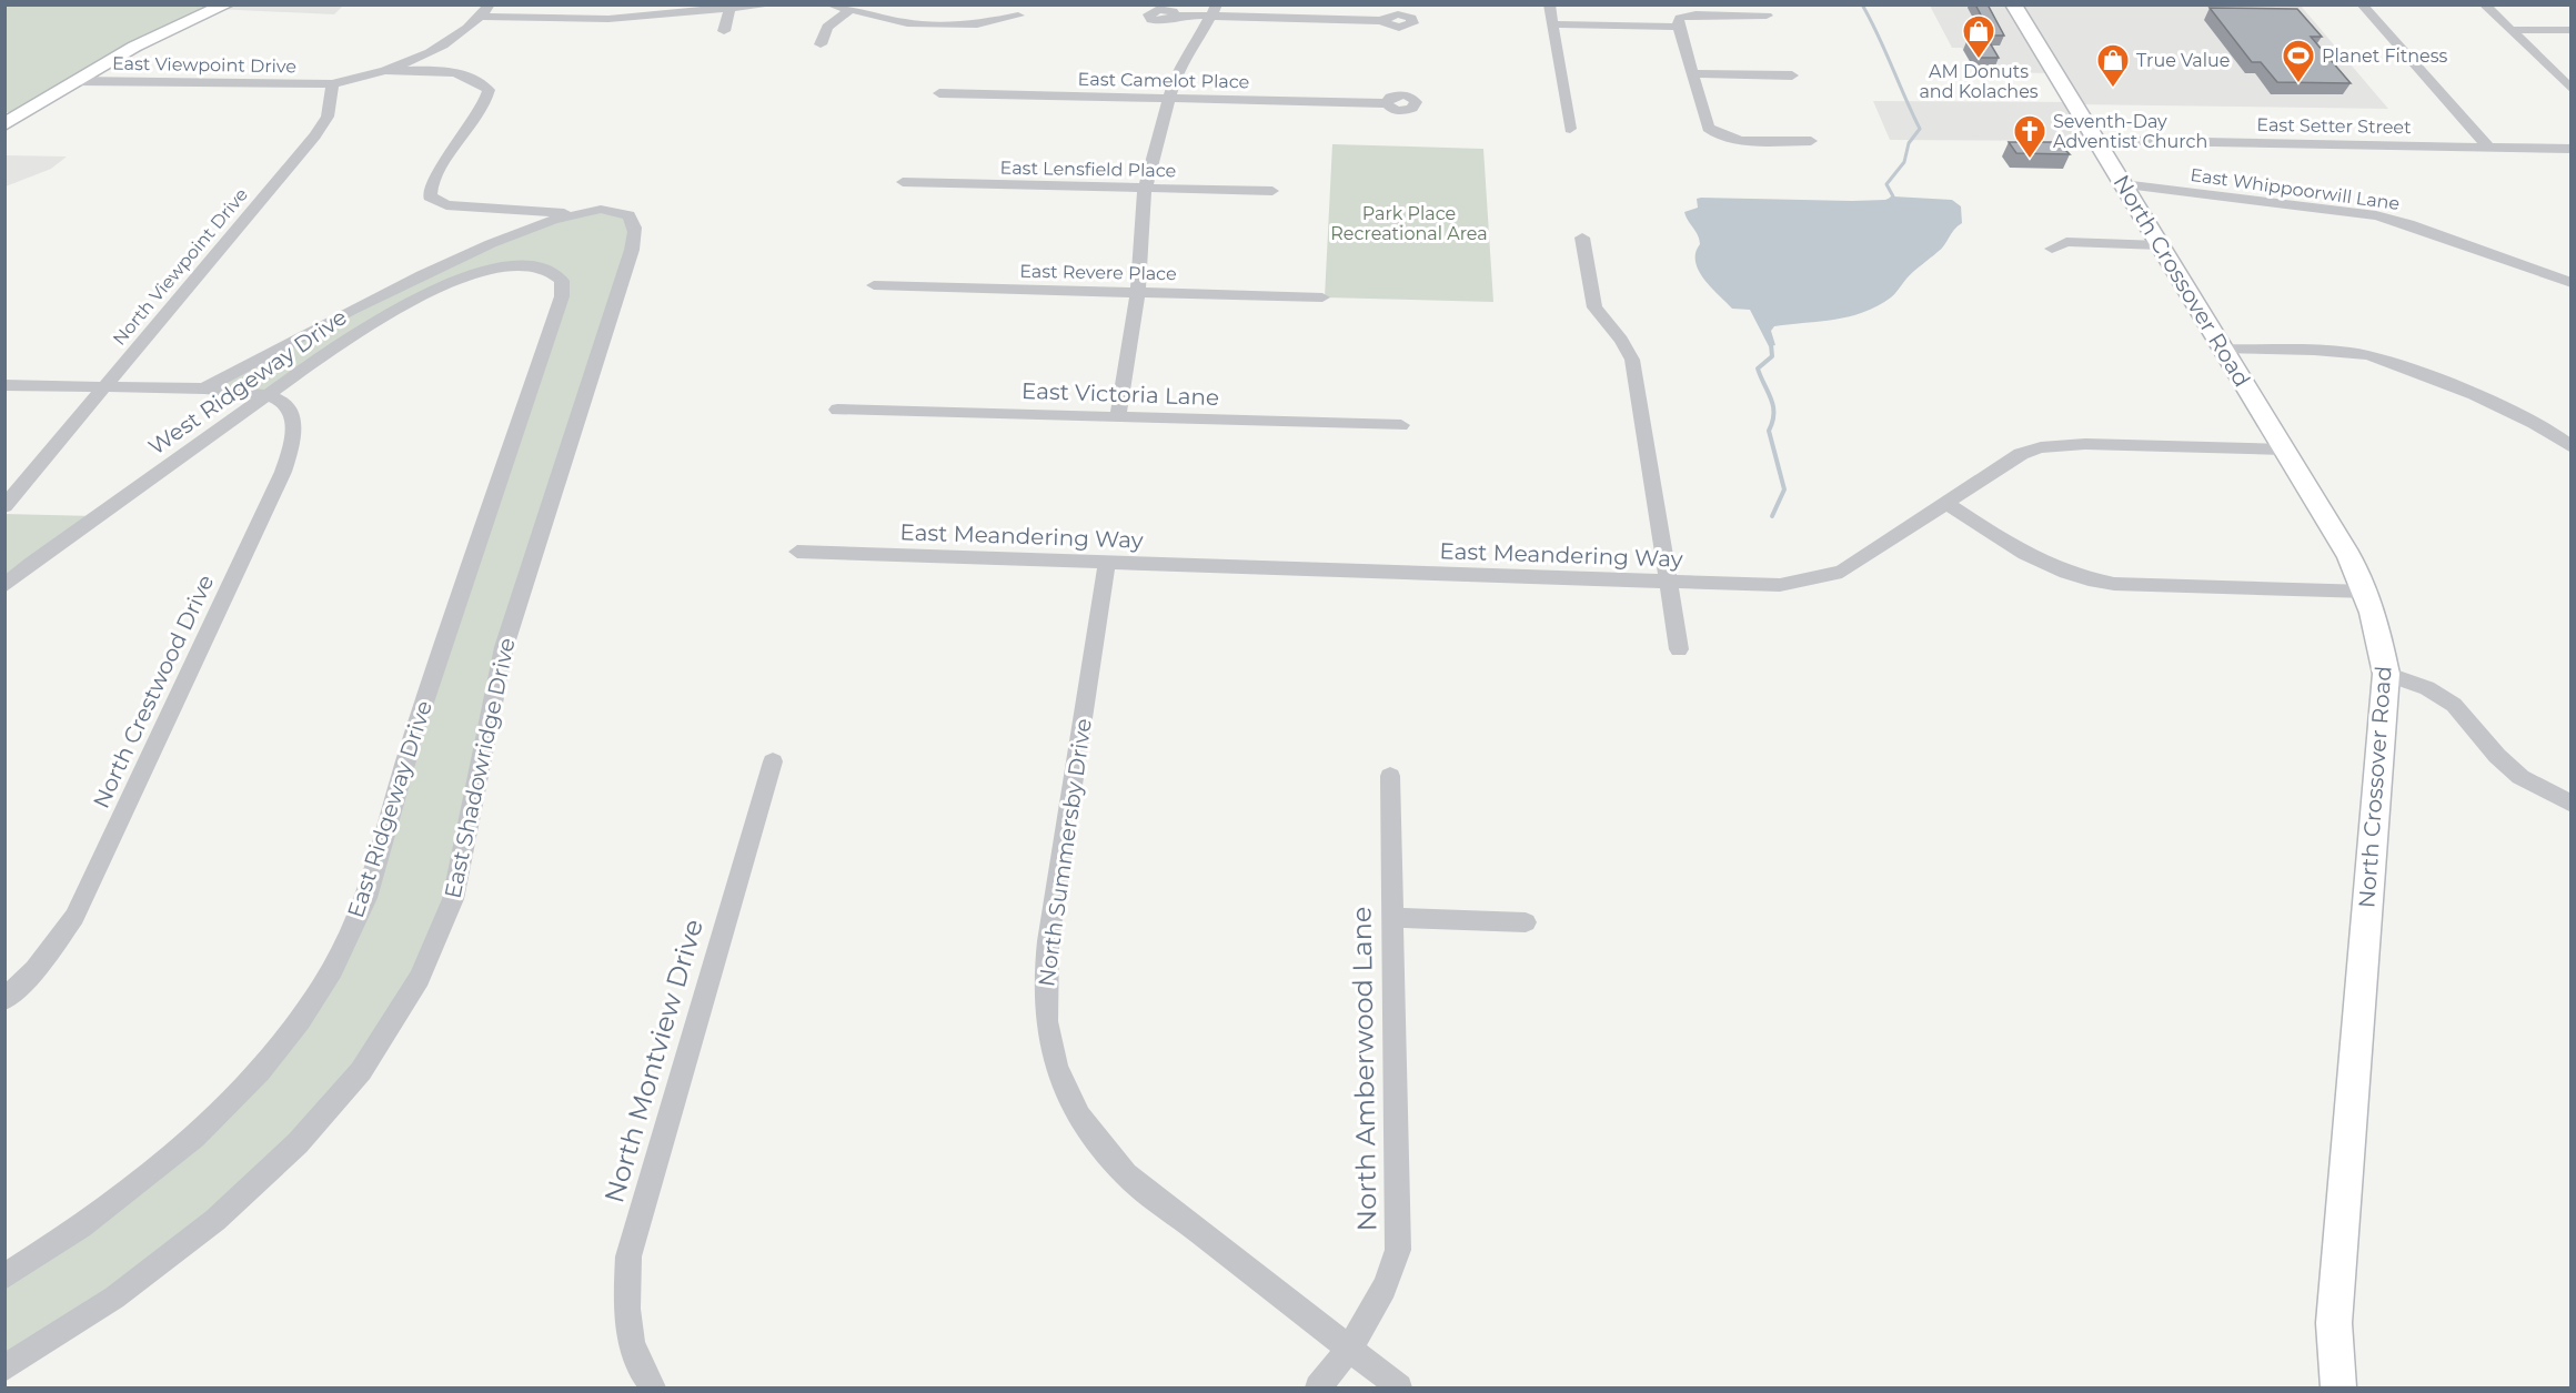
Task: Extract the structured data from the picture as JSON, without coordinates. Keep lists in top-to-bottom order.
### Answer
{
  "streets": {
    "main road": ["North Crossover Road"],
    "street": [
      "East Viewpoint Drive",
      "East Camelot Place",
      "East Setter Street",
      "East Lensfield Place",
      "East Whippoorwill Lane",
      "North Viewpoint Drive",
      "East Revere Place",
      "West Ridgeway Drive",
      "East Victoria Lane",
      "East Meandering Way",
      "North Crestwood Drive",
      "East Shadowridge Drive",
      "East Ridgeway Drive",
      "North Summersby Drive",
      "North Montview Drive",
      "North Amberwood Lane"
    ]
  },
  "crossings": [
    ["East Viewpoint Drive", "North Viewpoint Drive"],
    ["East Setter Street", "North Crossover Road"],
    ["East Whippoorwill Lane", "North Crossover Road"],
    ["North Crossover Road", "East Meandering Way"],
    ["West Ridgeway Drive", "North Crestwood Drive"],
    ["West Ridgeway Drive", "East Ridgeway Drive"],
    ["East Meandering Way", "North Summersby Drive"],
    ["North Summersby Drive", "North Amberwood Lane"]
  ],
  "parks": ["Park Place Recreational Area"],
  "places": {
    "shop": ["AM Donuts and Kolaches", "True Value"],
    "sports": ["Planet Fitness"],
    "church": ["Seventh-Day Adventist Church"]
  }
}
